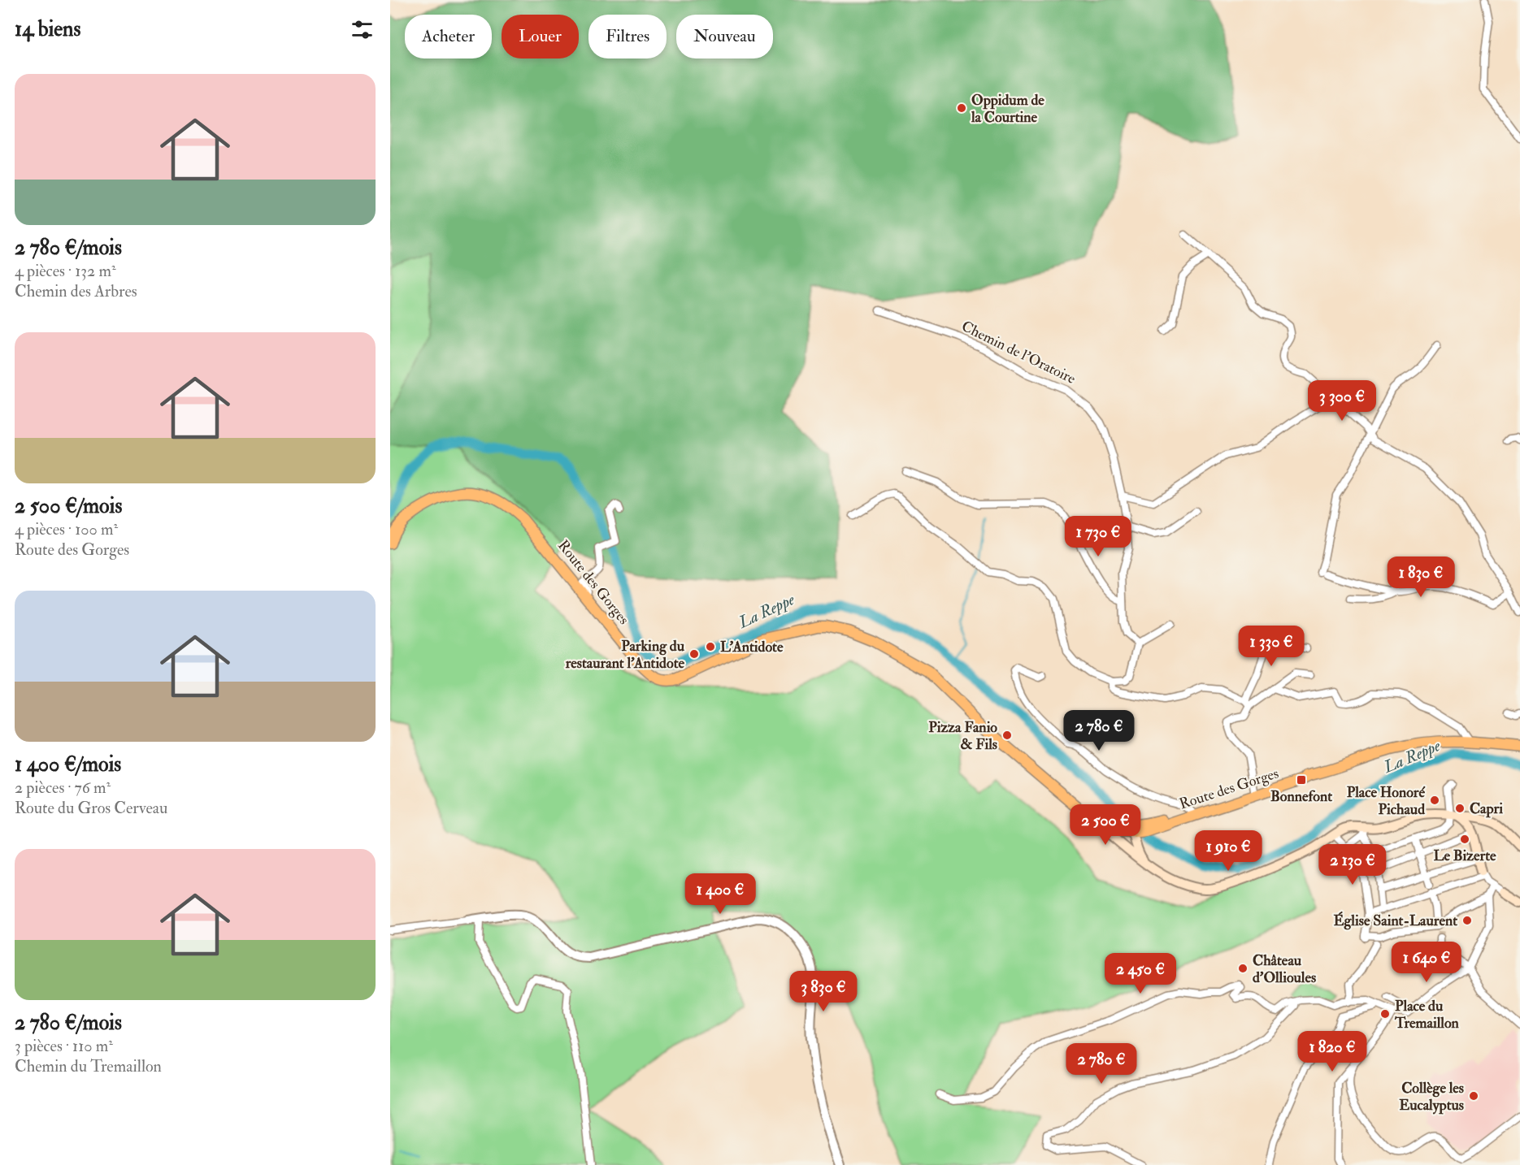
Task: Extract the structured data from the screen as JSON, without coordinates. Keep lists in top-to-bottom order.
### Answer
{
  "streets": {
    "main road": ["Route des Gorges"],
    "street": ["Chemin de l'Oratoire"]
  },
  "water": ["La Reppe"],
  "places": {
    "other": [
      "Oppidum de la Courtine",
      "L'Antidote",
      "Parking du restaurant l'Antidote",
      "Pizza Fanio & Fils",
      "Place Honoré Pichaud",
      "Capri",
      "Le Bizerte",
      "Église Saint-Laurent",
      "Château d'Ollioules",
      "Place du Tremaillon",
      "Collège les Eucalyptus"
    ],
    "transit": ["Bonnefont"]
  },
  "page": {
    "heading": "14 biens",
    "chip": [
      "Acheter",
      "Louer",
      "Filtres",
      "Nouveau"
    ],
    "list": [
      {
        "name": "2 780 €/mois",
        "note": "4 pièces · 132 m² · Chemin des Arbres"
      },
      {
        "name": "2 500 €/mois",
        "note": "4 pièces · 100 m² · Route des Gorges"
      },
      {
        "name": "1 400 €/mois",
        "note": "2 pièces · 76 m² · Route du Gros Cerveau"
      },
      {
        "name": "2 780 €/mois",
        "note": "3 pièces · 110 m² · Chemin du Tremaillon"
      }
    ],
    "price": [
      "3 300 €",
      "1 730 €",
      "1 830 €",
      "1 330 €",
      "2 780 €",
      "2 500 €",
      "1 910 €",
      "2 130 €",
      "1 400 €",
      "1 640 €",
      "2 450 €",
      "3 830 €",
      "1 820 €",
      "2 780 €"
    ]
  }
}
